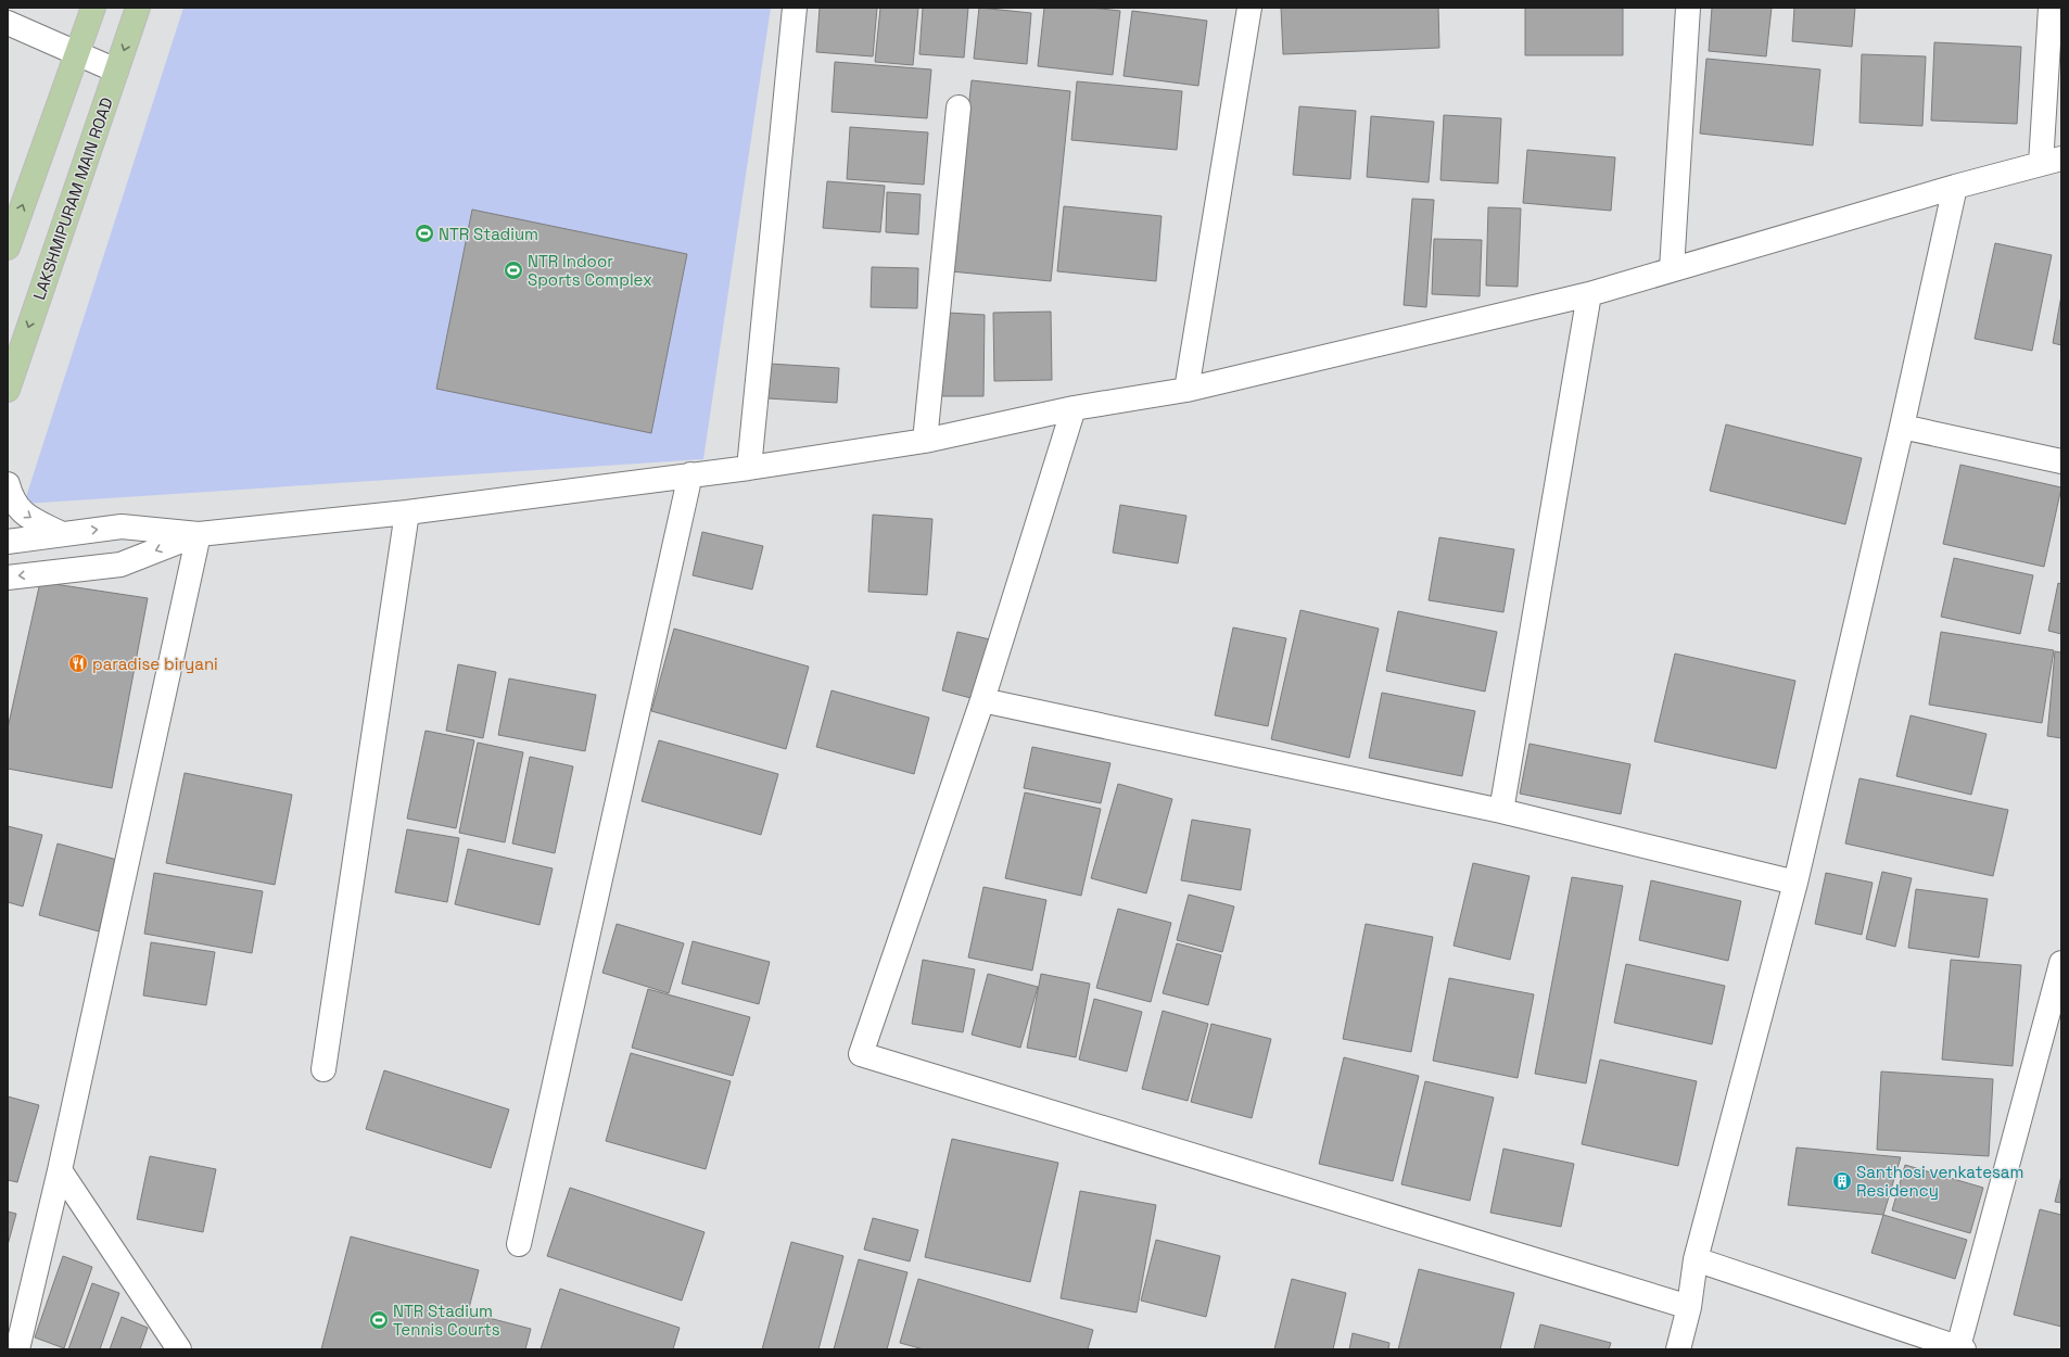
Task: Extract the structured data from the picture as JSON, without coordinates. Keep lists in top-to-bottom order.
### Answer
{
  "streets": {
    "main road": ["LAKSHMIPURAM MAIN ROAD"]
  },
  "places": {
    "sports": ["NTR Stadium", "NTR Indoor Sports Complex", "NTR Stadium Tennis Courts"],
    "restaurant": ["paradise biryani"],
    "building": ["Santhosi venkatesam Residency"]
  }
}
